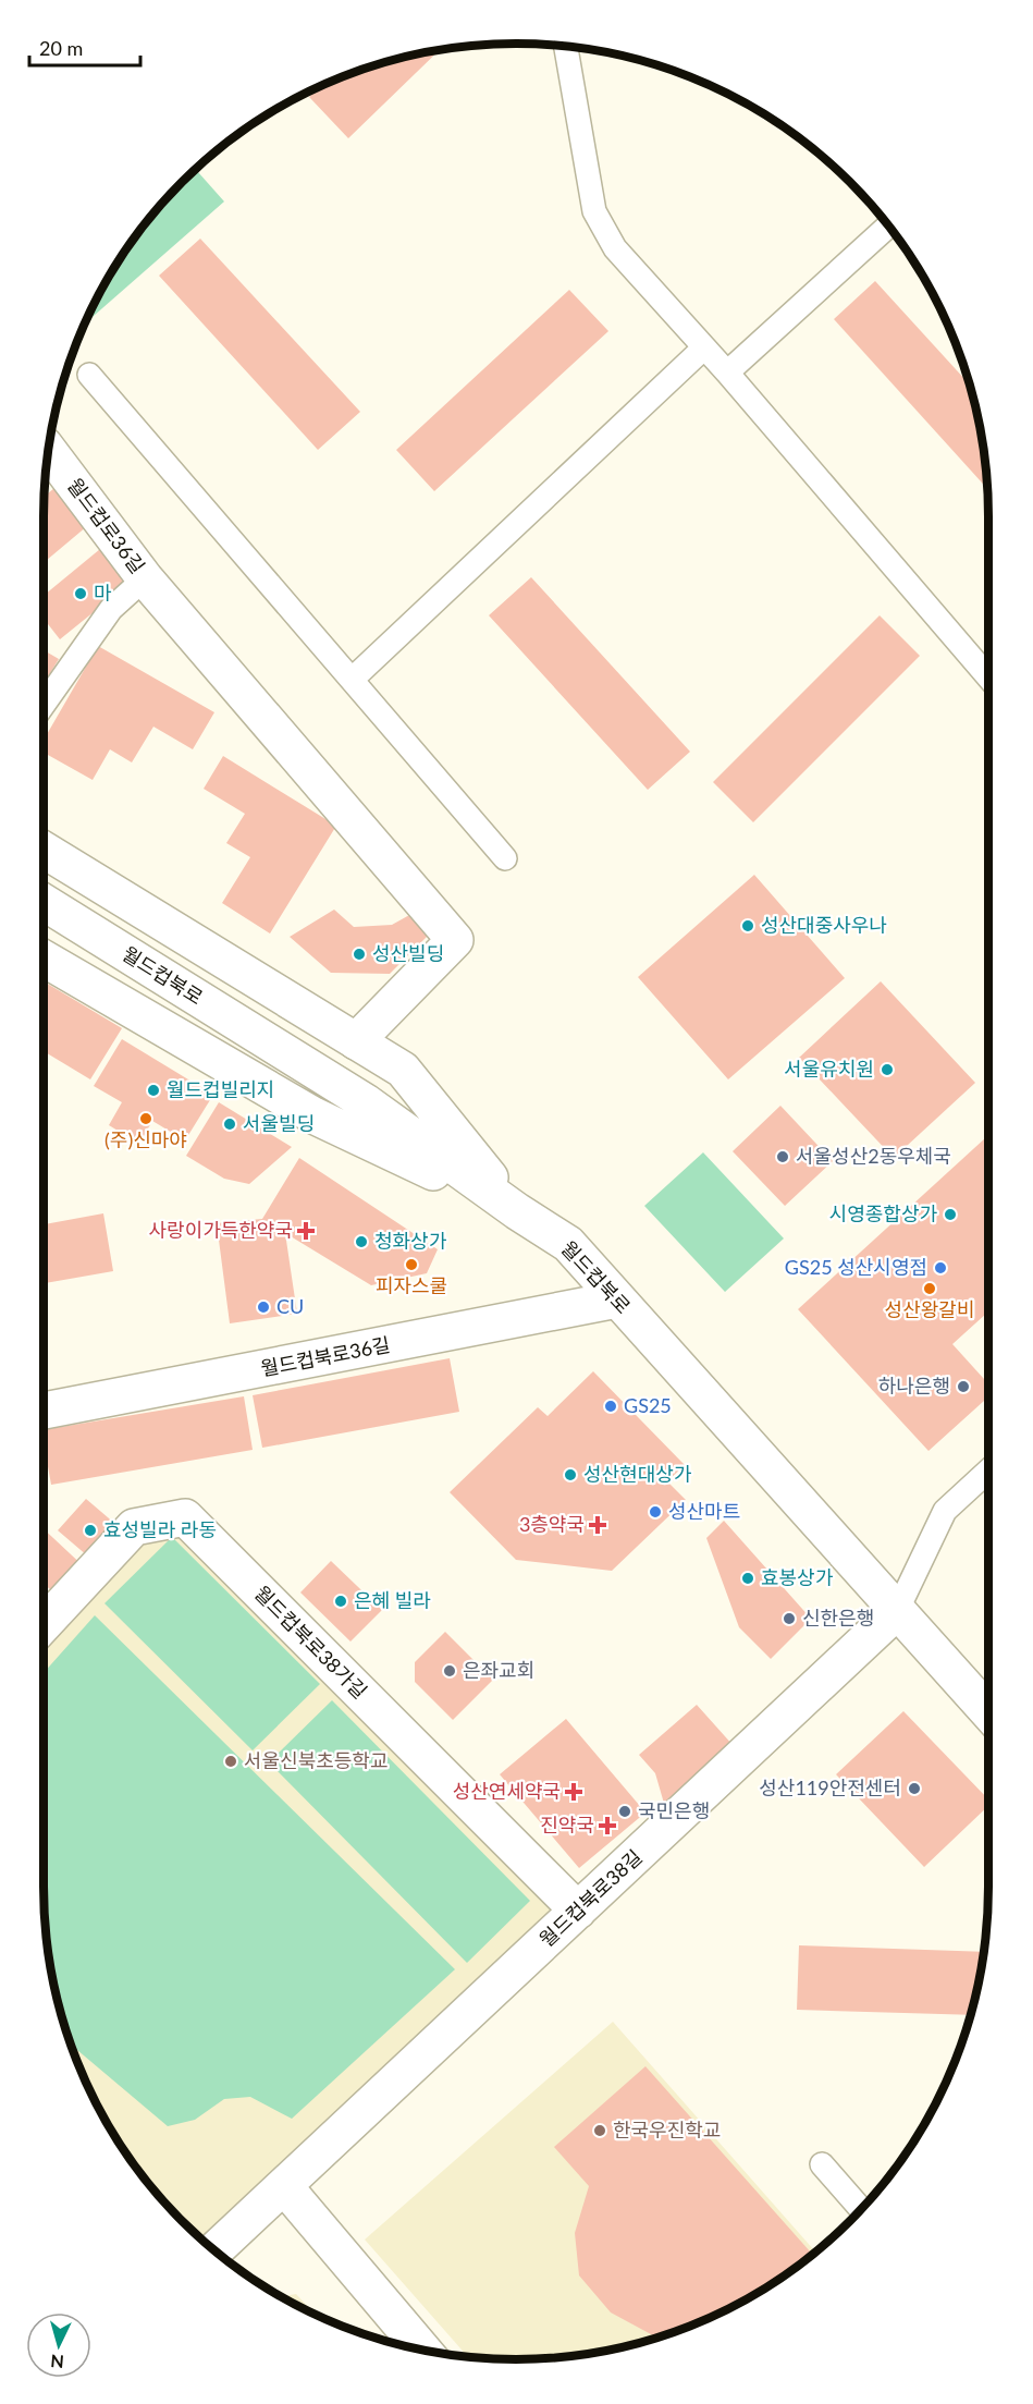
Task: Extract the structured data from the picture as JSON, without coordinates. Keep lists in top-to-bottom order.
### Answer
{
  "streets": {
    "street": [
      "월드컵로36길",
      "월드컵북로",
      "월드컵북로36길",
      "월드컵북로38가길",
      "월드컵북로38길"
    ]
  },
  "crossings": [
    ["월드컵북로", "월드컵북로36길"],
    ["월드컵북로", "월드컵북로38길"],
    ["월드컵북로38가길", "월드컵북로38길"]
  ],
  "places": {
    "other": [
      "마",
      "성산대중사우나",
      "성산빌딩",
      "서울유치원",
      "월드컵빌리지",
      "(주)신마야",
      "서울빌딩",
      "서울성산2동우체국",
      "시영종합상가",
      "청화상가",
      "피자스쿨",
      "GS25 성산시영점",
      "성산왕갈비",
      "CU",
      "하나은행",
      "GS25",
      "성산현대상가",
      "성산마트",
      "효성빌라 라동",
      "효봉상가",
      "은혜 빌라",
      "신한은행",
      "은좌교회",
      "서울신북초등학교",
      "성산119안전센터",
      "국민은행",
      "한국우진학교"
    ],
    "health": [
      "사랑이가득한약국",
      "3층약국",
      "성산연세약국",
      "진약국"
    ]
  },
  "scale_bar": "20 m",
  "north": "bottom"
}
